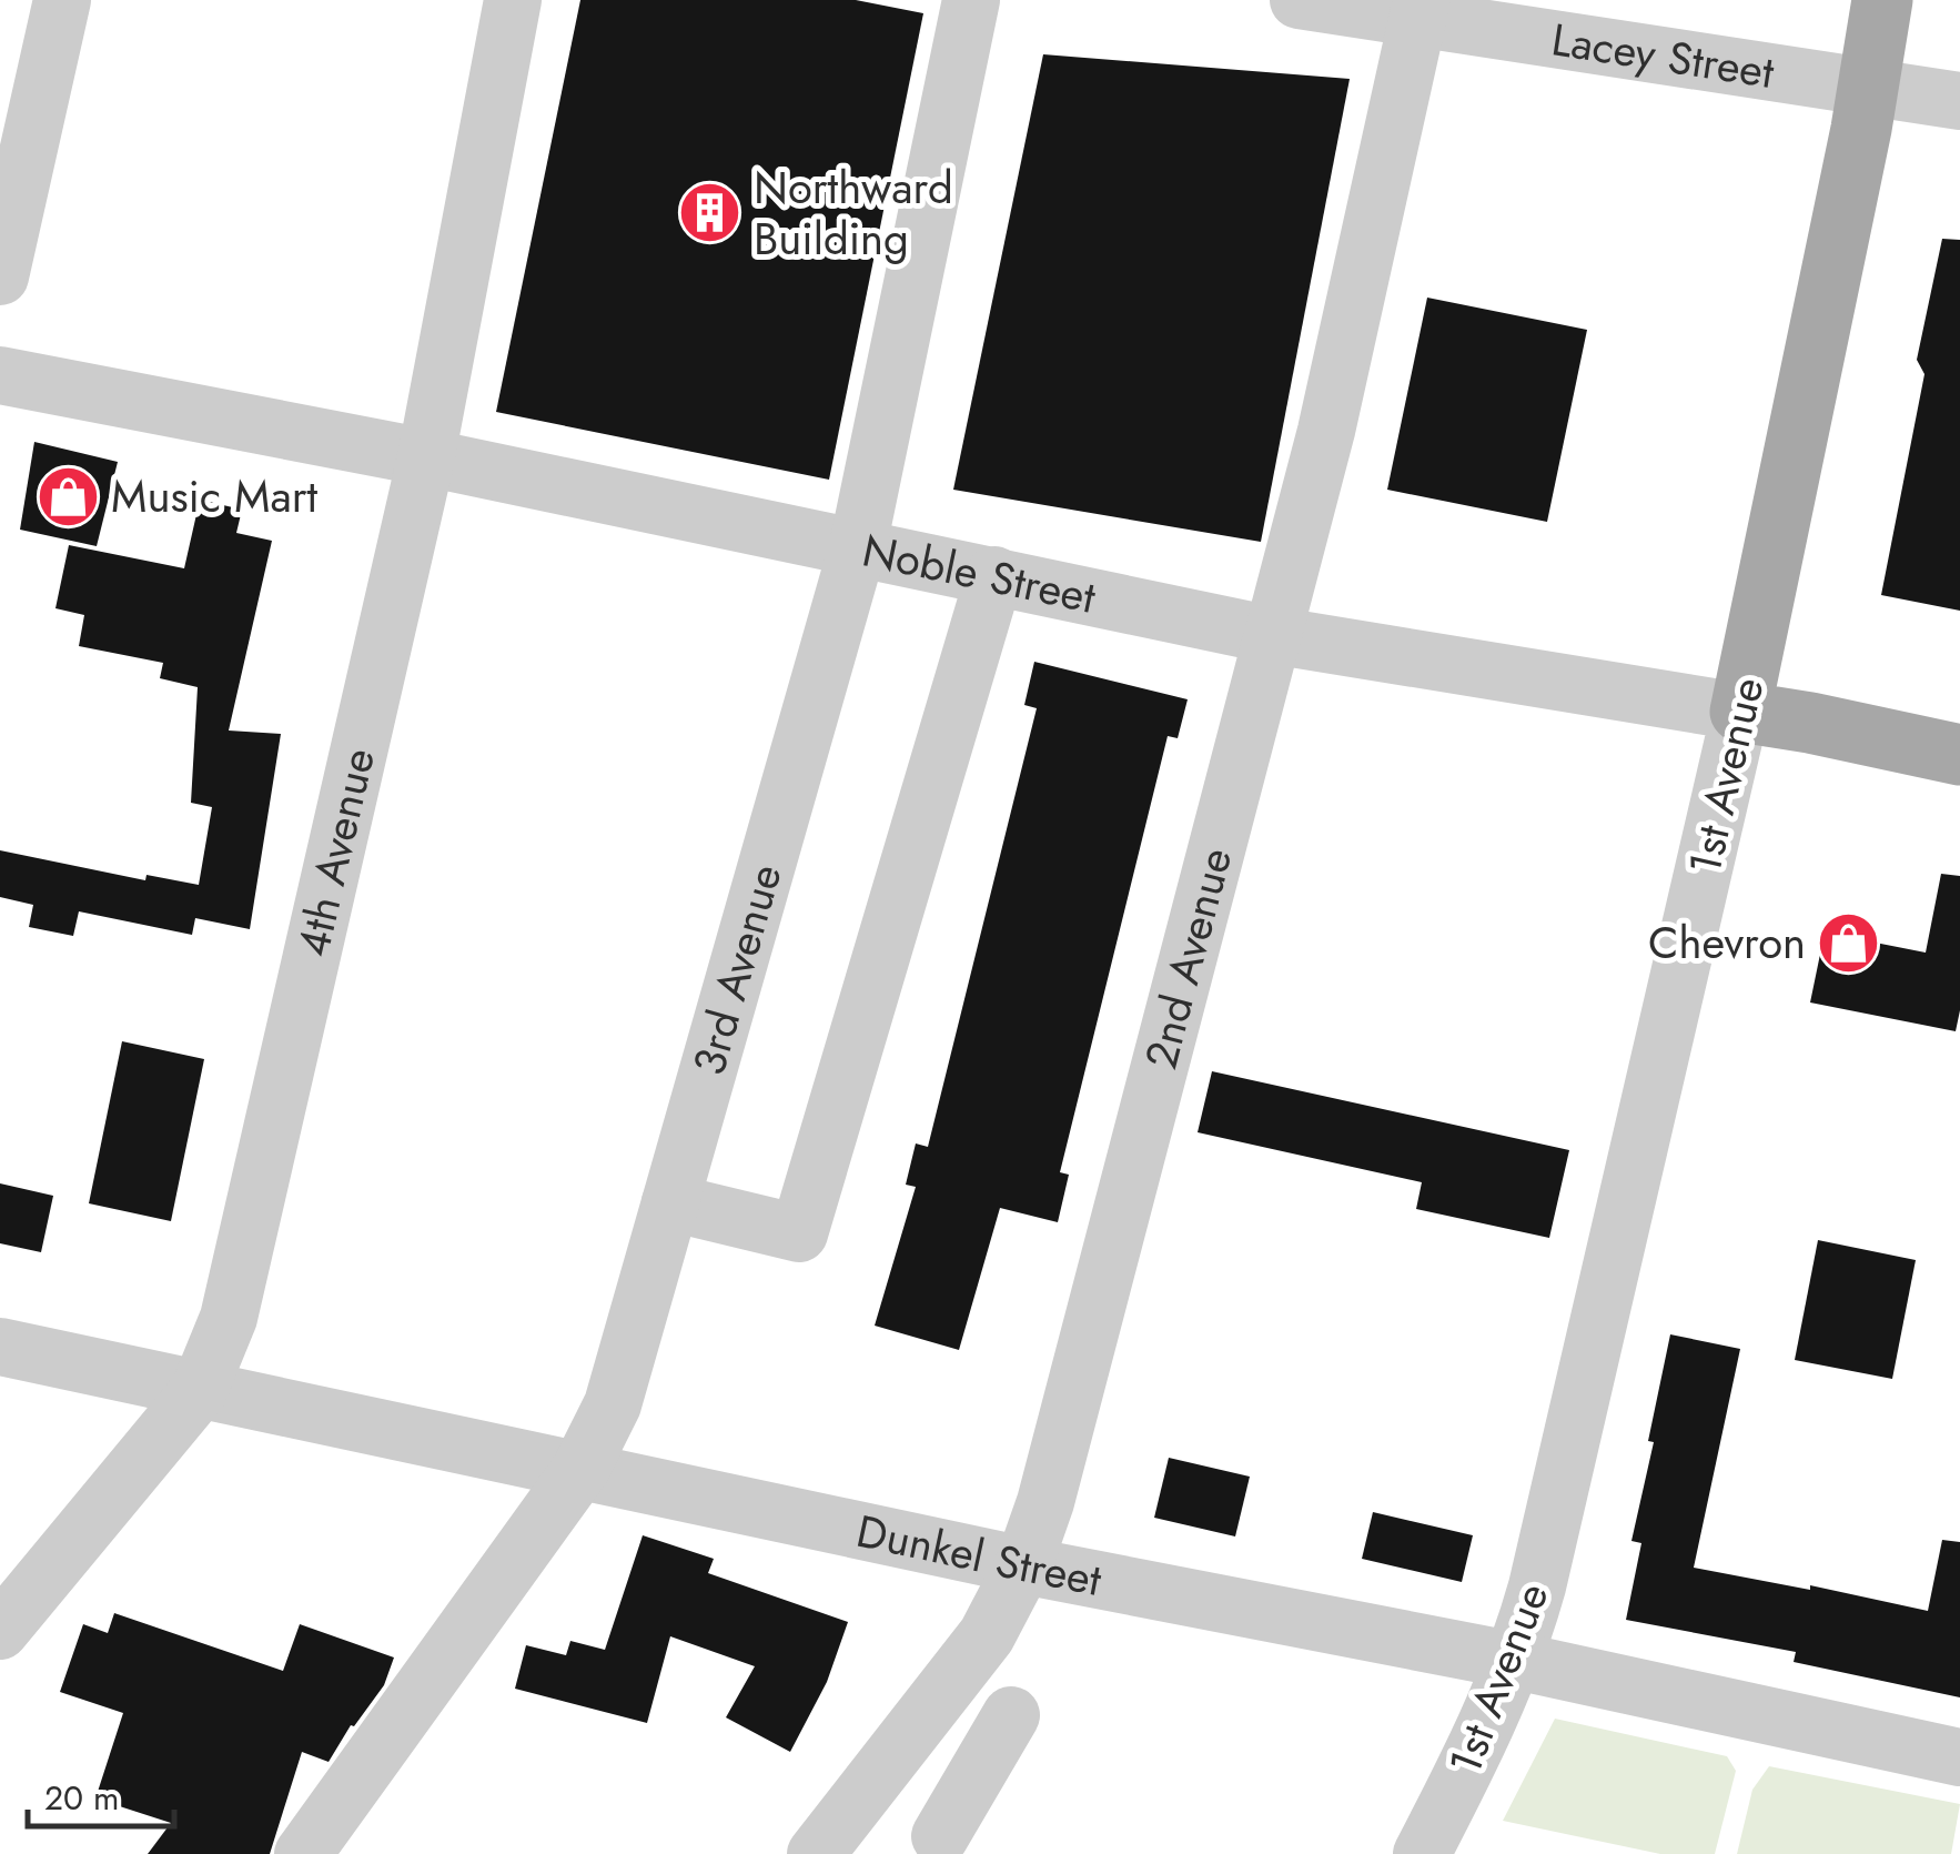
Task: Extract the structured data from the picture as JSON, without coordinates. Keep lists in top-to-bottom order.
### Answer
{
  "streets": {
    "main road": ["Noble Street", "1st Avenue"],
    "street": [
      "Lacey Street",
      "4th Avenue",
      "2nd Avenue",
      "3rd Avenue",
      "Dunkel Street"
    ]
  },
  "crossings": [
    ["Lacey Street", "1st Avenue"],
    ["Lacey Street", "2nd Avenue"],
    ["Noble Street", "1st Avenue"],
    ["Noble Street", "4th Avenue"],
    ["Noble Street", "2nd Avenue"],
    ["Noble Street", "3rd Avenue"],
    ["1st Avenue", "Dunkel Street"],
    ["4th Avenue", "Dunkel Street"],
    ["2nd Avenue", "Dunkel Street"],
    ["3rd Avenue", "Dunkel Street"]
  ],
  "places": {
    "building": ["Northward Building"],
    "shop": ["Music Mart", "Chevron"]
  },
  "scale_bar": "20 m"
}
